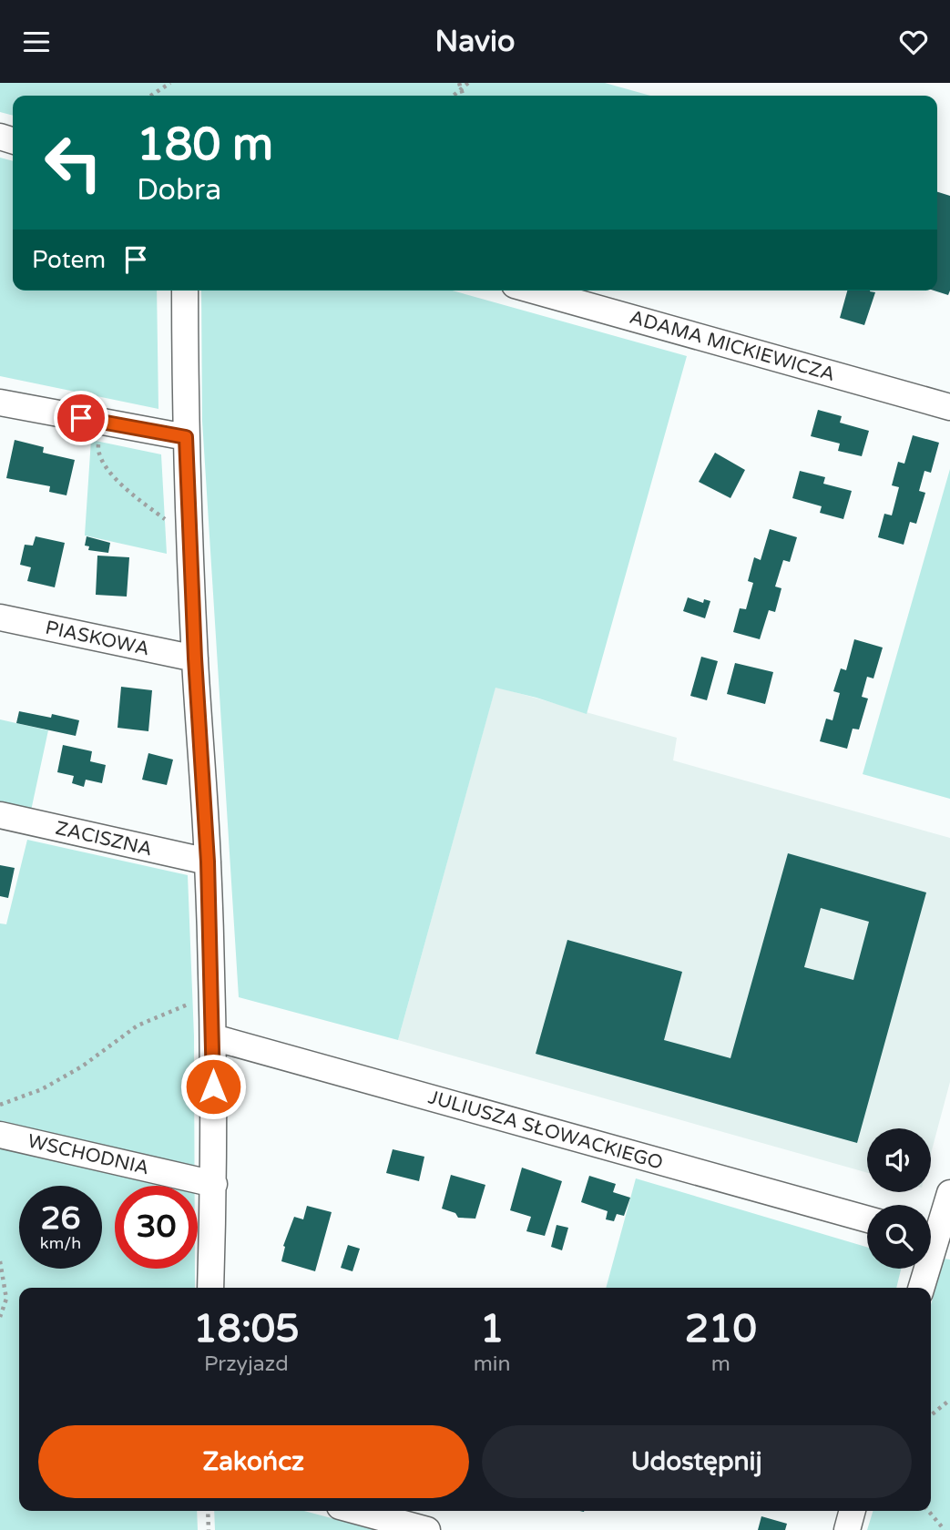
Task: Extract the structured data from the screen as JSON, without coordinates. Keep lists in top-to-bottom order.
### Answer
{
  "streets": {
    "street": [
      "ADAMA MICKIEWICZA",
      "PIASKOWA",
      "ZACISZNA",
      "JULIUSZA SŁOWACKIEGO",
      "WSCHODNIA"
    ]
  },
  "page": {
    "header": "Navio",
    "turn": ["180 m", "Dobra"],
    "then": "Potem",
    "speed": "26 km/h",
    "limit": "30",
    "eta": [
      "18:05",
      "Przyjazd",
      "1",
      "min",
      "210",
      "m"
    ],
    "buttons": ["Zakończ", "Udostępnij"]
  }
}
